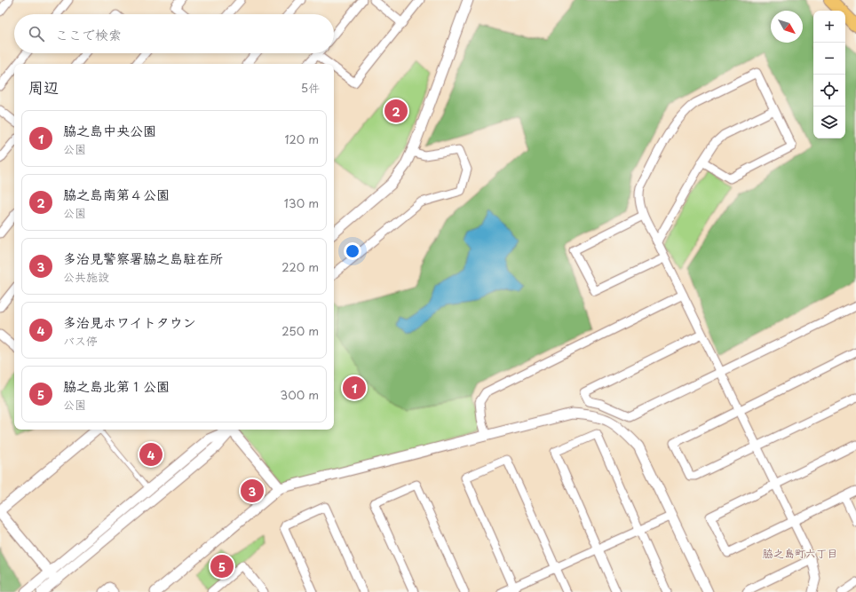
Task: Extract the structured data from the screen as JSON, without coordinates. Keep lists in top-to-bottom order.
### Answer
{
  "districts": ["脇之島町六丁目"],
  "north": "bottom right",
  "page": {
    "map_buttons": ["+", "−"],
    "search": "ここで検索",
    "heading": ["周辺", "5件"],
    "pins": [
      "2",
      "1",
      "4",
      "3",
      "5"
    ],
    "list": [
      {
        "mark": "1",
        "name": "脇之島中央公園",
        "note": "公園",
        "value": "120 m"
      },
      {
        "mark": "2",
        "name": "脇之島南第４公園",
        "note": "公園",
        "value": "130 m"
      },
      {
        "mark": "3",
        "name": "多治見警察署脇之島駐在所",
        "note": "公共施設",
        "value": "220 m"
      },
      {
        "mark": "4",
        "name": "多治見ホワイトタウン",
        "note": "バス停",
        "value": "250 m"
      },
      {
        "mark": "5",
        "name": "脇之島北第１公園",
        "note": "公園",
        "value": "300 m"
      }
    ]
  }
}
